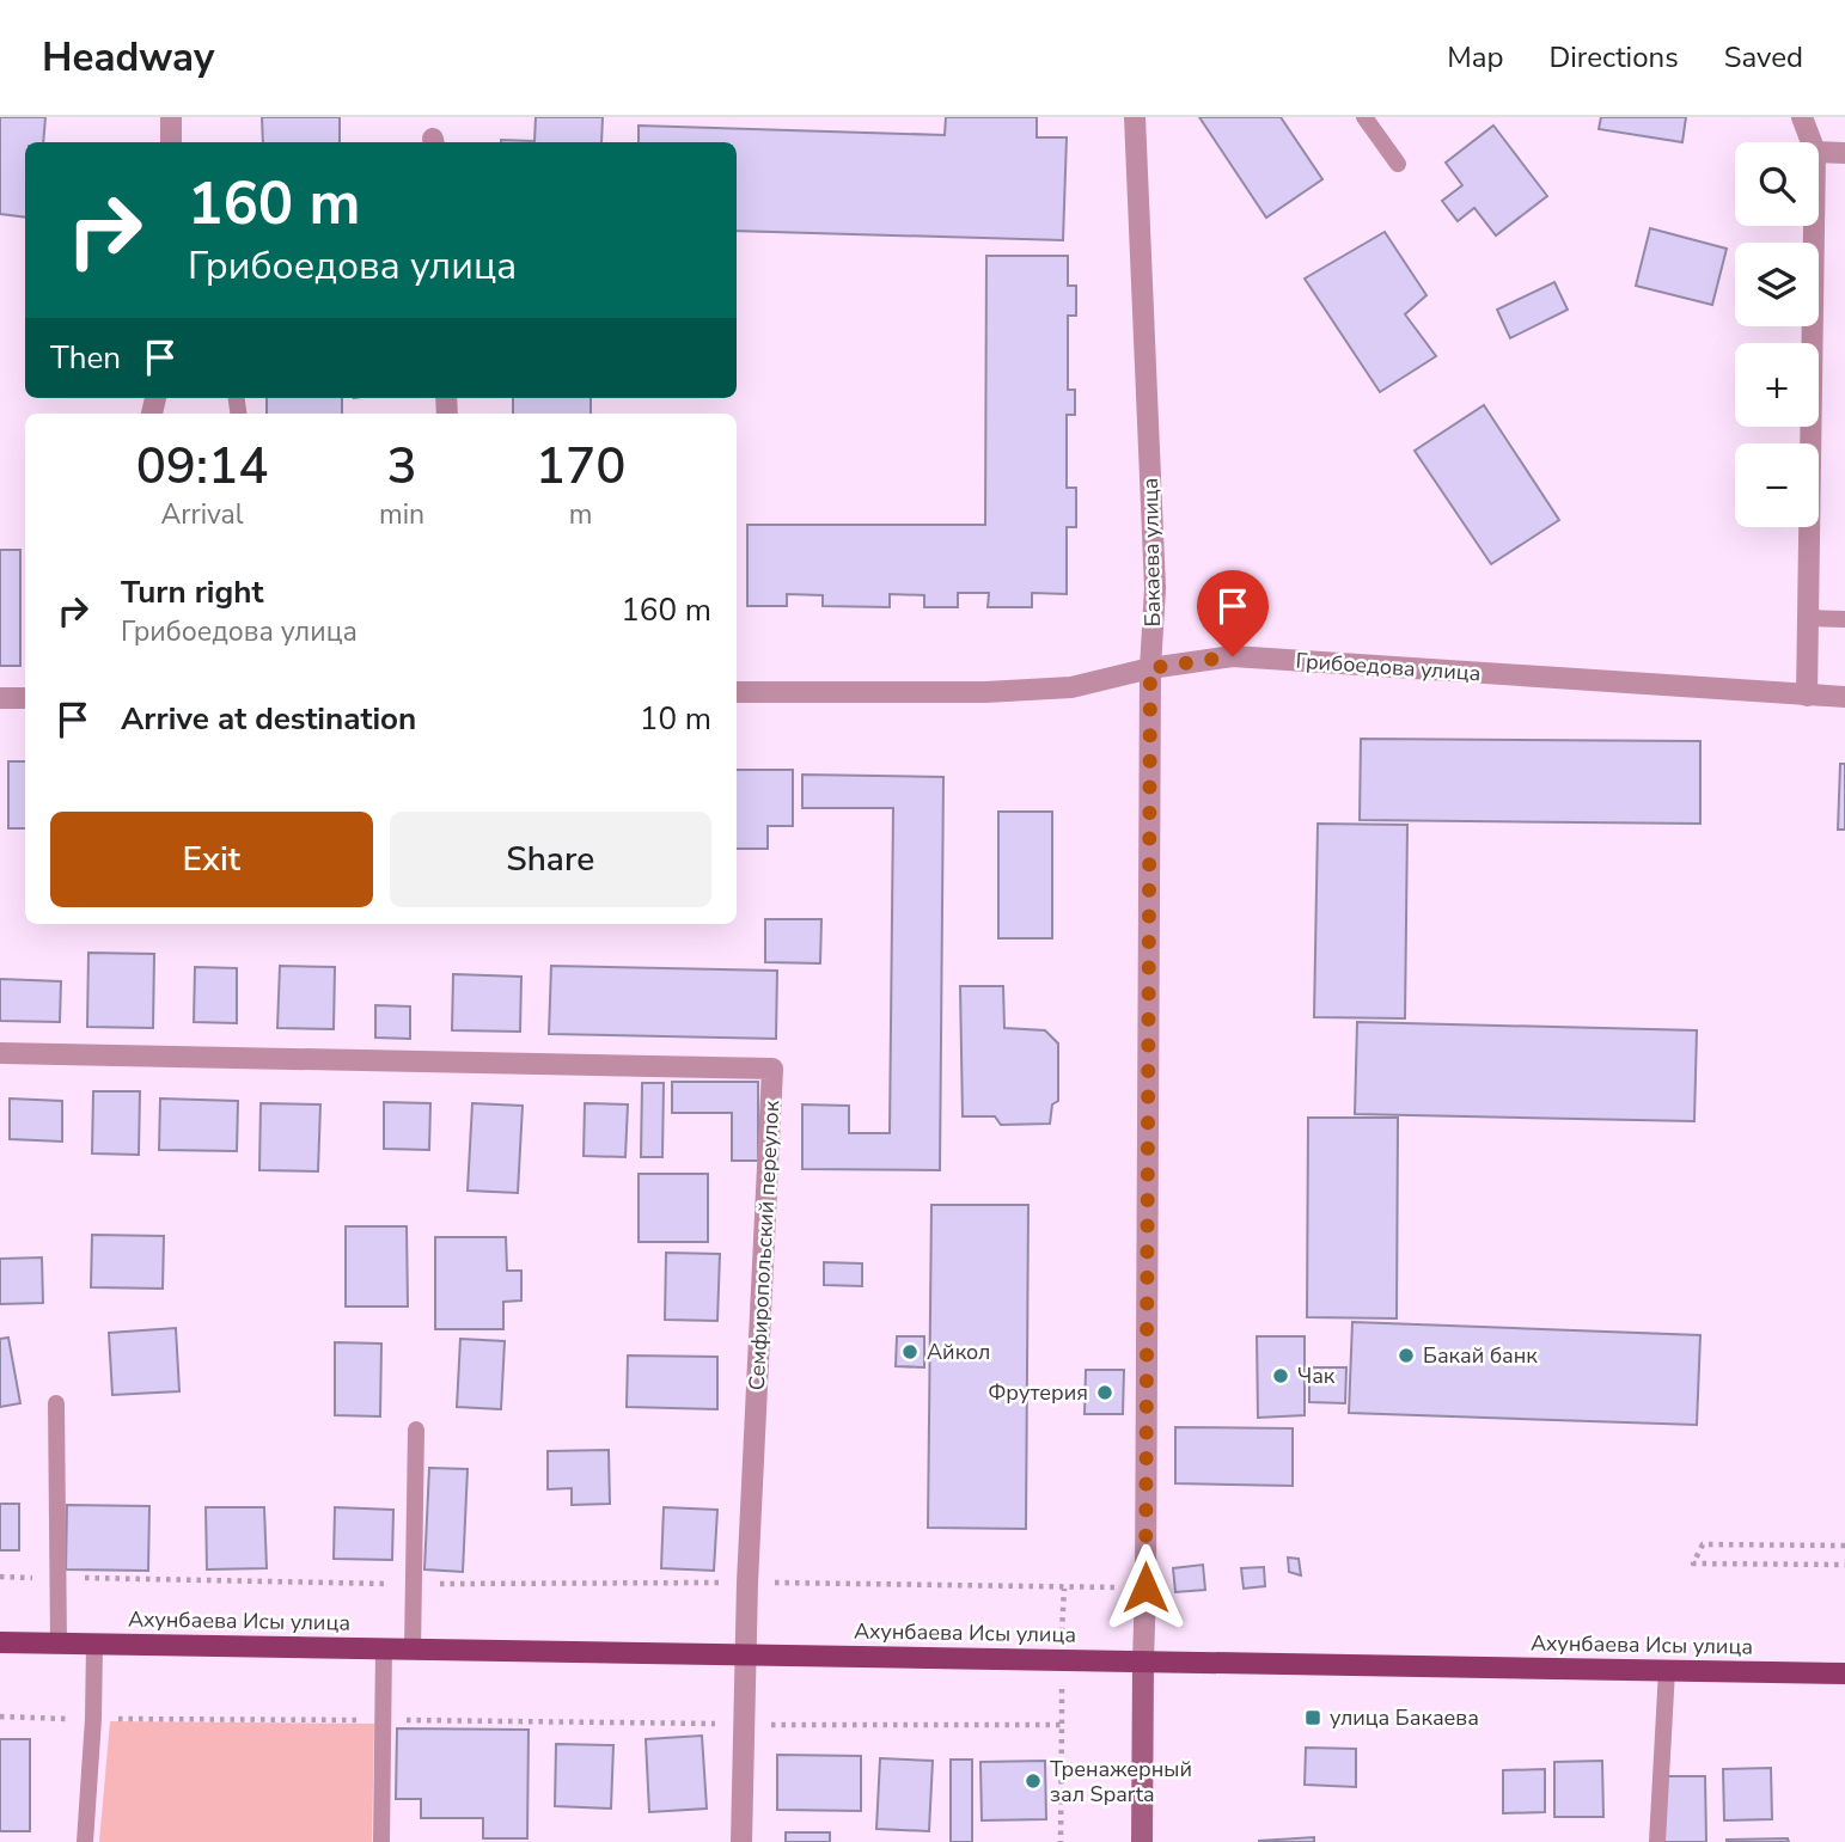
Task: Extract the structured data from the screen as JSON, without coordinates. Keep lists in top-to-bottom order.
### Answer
{
  "streets": {
    "main road": ["Бакаева улица", "Ахунбаева Исы улица"],
    "street": ["Грибоедова улица", "Семфиропольский переулок"]
  },
  "crossings": [
    ["Бакаева улица", "Грибоедова улица"],
    ["Бакаева улица", "Ахунбаева Исы улица"],
    ["Семфиропольский переулок", "Ахунбаева Исы улица"]
  ],
  "places": {
    "other": [
      "Айкол",
      "Бакай банк",
      "Чак",
      "Фрутерия",
      "Тренажерный зал Sparta"
    ],
    "transit": ["улица Бакаева"]
  },
  "page": {
    "header": "Headway",
    "nav": ["Map", "Directions", "Saved"],
    "map_buttons": ["+", "−"],
    "turn": ["160 m", "Грибоедова улица"],
    "then": "Then",
    "eta": [
      "09:14",
      "Arrival",
      "3",
      "min",
      "170",
      "m"
    ],
    "list": [
      {
        "name": "Turn right",
        "note": "Грибоедова улица",
        "value": "160 m"
      },
      {
        "name": "Arrive at destination",
        "value": "10 m"
      }
    ],
    "buttons": ["Exit", "Share"]
  }
}
